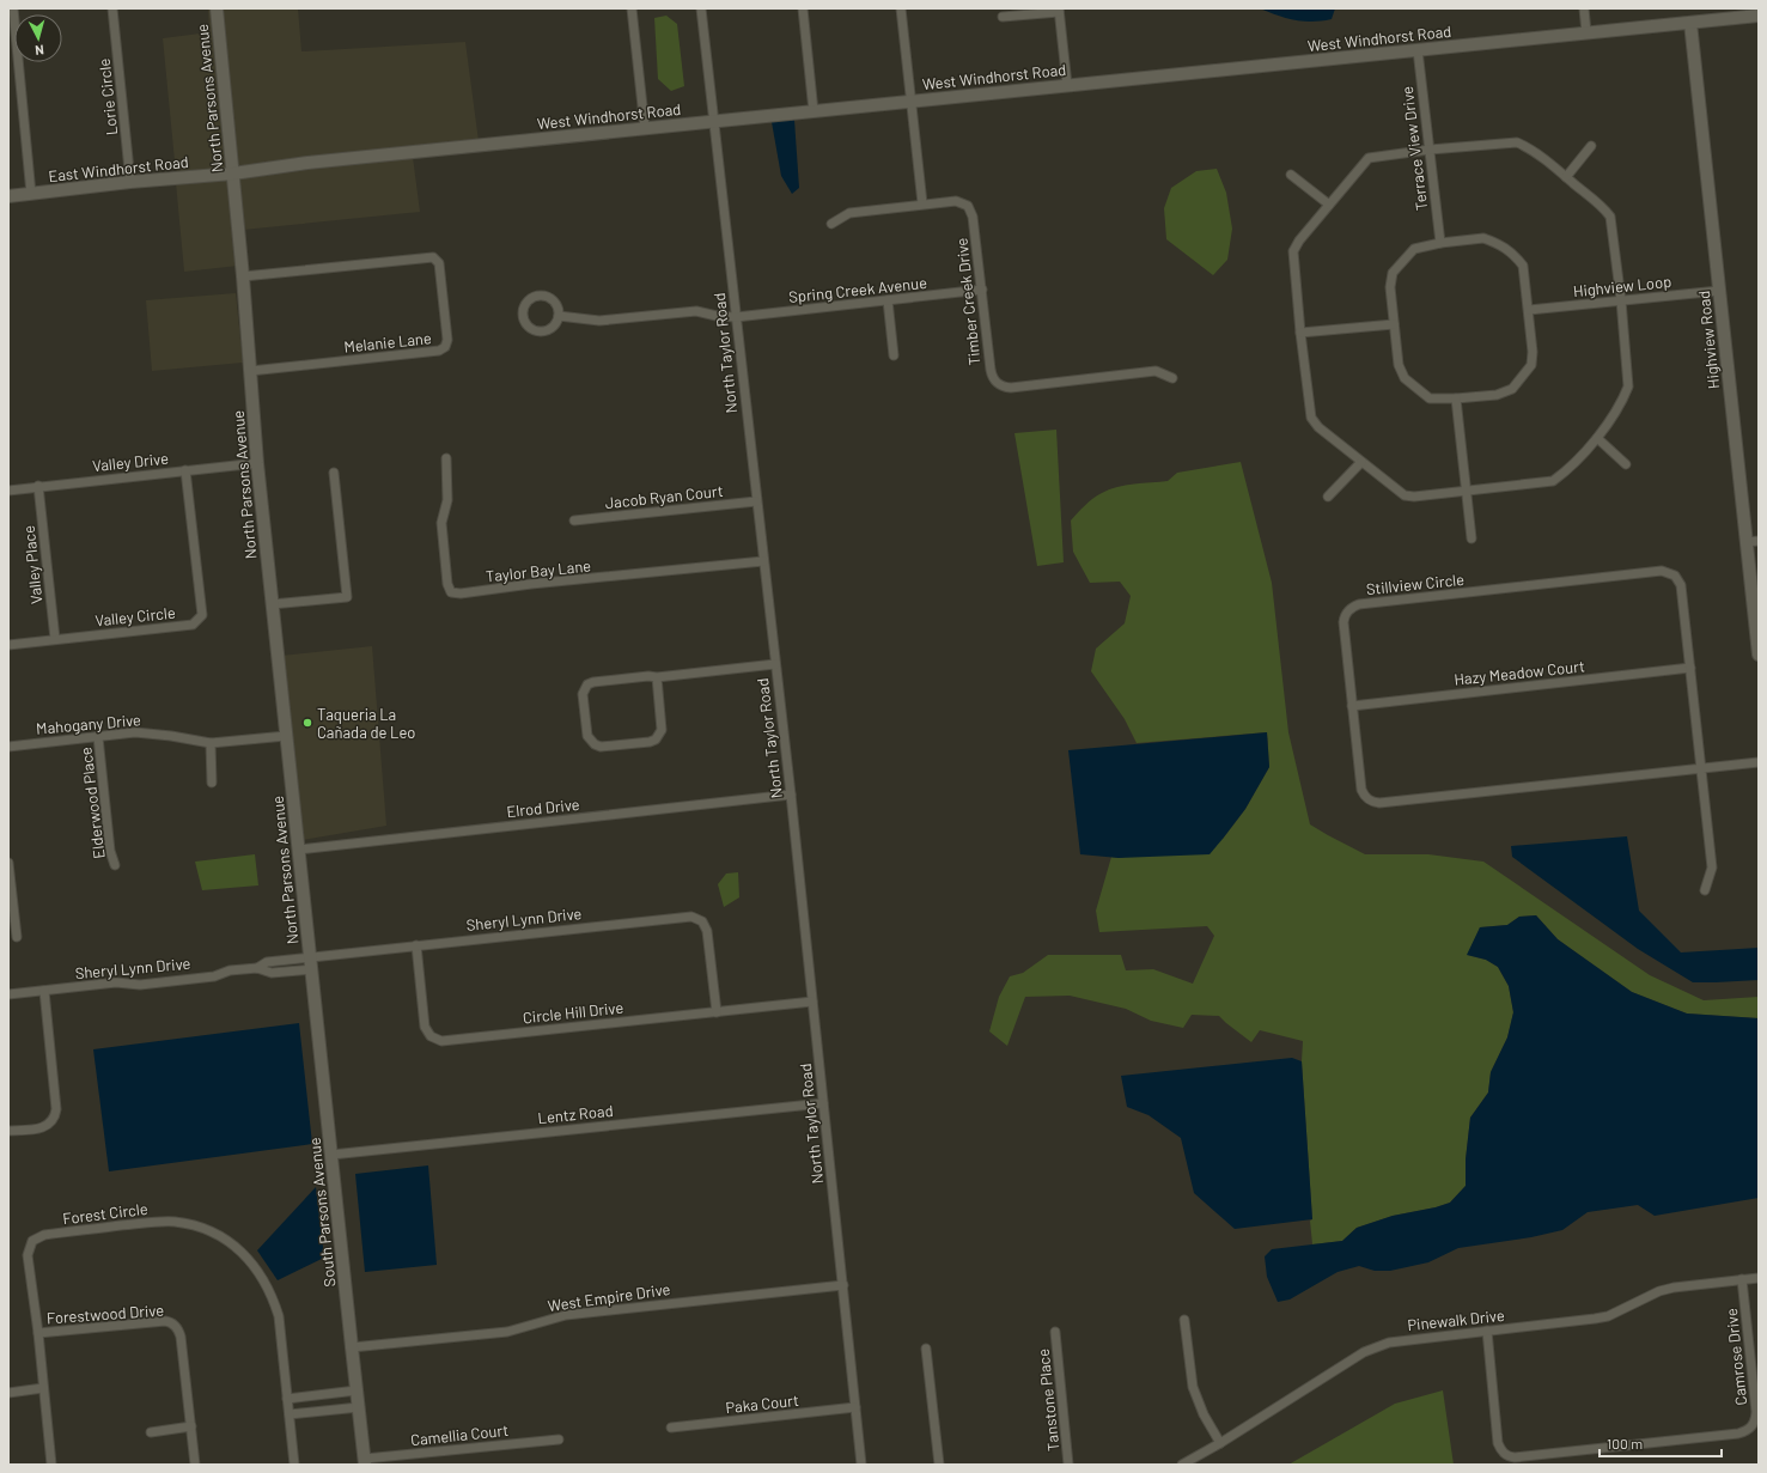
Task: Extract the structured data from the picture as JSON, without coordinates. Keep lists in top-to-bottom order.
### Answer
{
  "streets": {
    "street": [
      "West Windhorst Road",
      "Lorie Circle",
      "North Parsons Avenue",
      "Terrace View Drive",
      "East Windhorst Road",
      "Highview Loop",
      "Spring Creek Avenue",
      "Timber Creek Drive",
      "Highview Road",
      "Melanie Lane",
      "North Taylor Road",
      "Valley Drive",
      "Jacob Ryan Court",
      "Valley Place",
      "Taylor Bay Lane",
      "Stillview Circle",
      "Valley Circle",
      "Hazy Meadow Court",
      "Mahogany Drive",
      "Elderwood Place",
      "Elrod Drive",
      "Sheryl Lynn Drive",
      "Circle Hill Drive",
      "Lentz Road",
      "South Parsons Avenue",
      "Forest Circle",
      "West Empire Drive",
      "Forestwood Drive",
      "Pinewalk Drive",
      "Camrose Drive",
      "Tanstone Place",
      "Paka Court",
      "Camellia Court"
    ]
  },
  "crossings": [
    ["West Windhorst Road", "North Parsons Avenue"],
    ["West Windhorst Road", "Terrace View Drive"],
    ["West Windhorst Road", "East Windhorst Road"],
    ["West Windhorst Road", "Highview Road"],
    ["West Windhorst Road", "North Taylor Road"],
    ["Lorie Circle", "East Windhorst Road"],
    ["North Parsons Avenue", "East Windhorst Road"],
    ["North Parsons Avenue", "Melanie Lane"],
    ["North Parsons Avenue", "Valley Drive"],
    ["North Parsons Avenue", "Mahogany Drive"],
    ["North Parsons Avenue", "Elrod Drive"],
    ["North Parsons Avenue", "Sheryl Lynn Drive"],
    ["North Parsons Avenue", "South Parsons Avenue"],
    ["Terrace View Drive", "Highview Loop"],
    ["Highview Loop", "Highview Road"],
    ["Spring Creek Avenue", "Timber Creek Drive"],
    ["Spring Creek Avenue", "North Taylor Road"],
    ["North Taylor Road", "Jacob Ryan Court"],
    ["North Taylor Road", "Taylor Bay Lane"],
    ["North Taylor Road", "Elrod Drive"],
    ["North Taylor Road", "Circle Hill Drive"],
    ["North Taylor Road", "Lentz Road"],
    ["North Taylor Road", "West Empire Drive"],
    ["North Taylor Road", "Paka Court"],
    ["Valley Drive", "Valley Place"],
    ["Valley Drive", "Valley Circle"],
    ["Valley Place", "Valley Circle"],
    ["Stillview Circle", "Hazy Meadow Court"],
    ["Mahogany Drive", "Elderwood Place"],
    ["Sheryl Lynn Drive", "Circle Hill Drive"],
    ["Sheryl Lynn Drive", "South Parsons Avenue"],
    ["Lentz Road", "South Parsons Avenue"],
    ["South Parsons Avenue", "West Empire Drive"],
    ["South Parsons Avenue", "Camellia Court"],
    ["Forest Circle", "Forestwood Drive"],
    ["Pinewalk Drive", "Camrose Drive"]
  ],
  "places": ["Taqueria La Cañada de Leo"],
  "scale_bar": "100 m",
  "north": "bottom"
}
